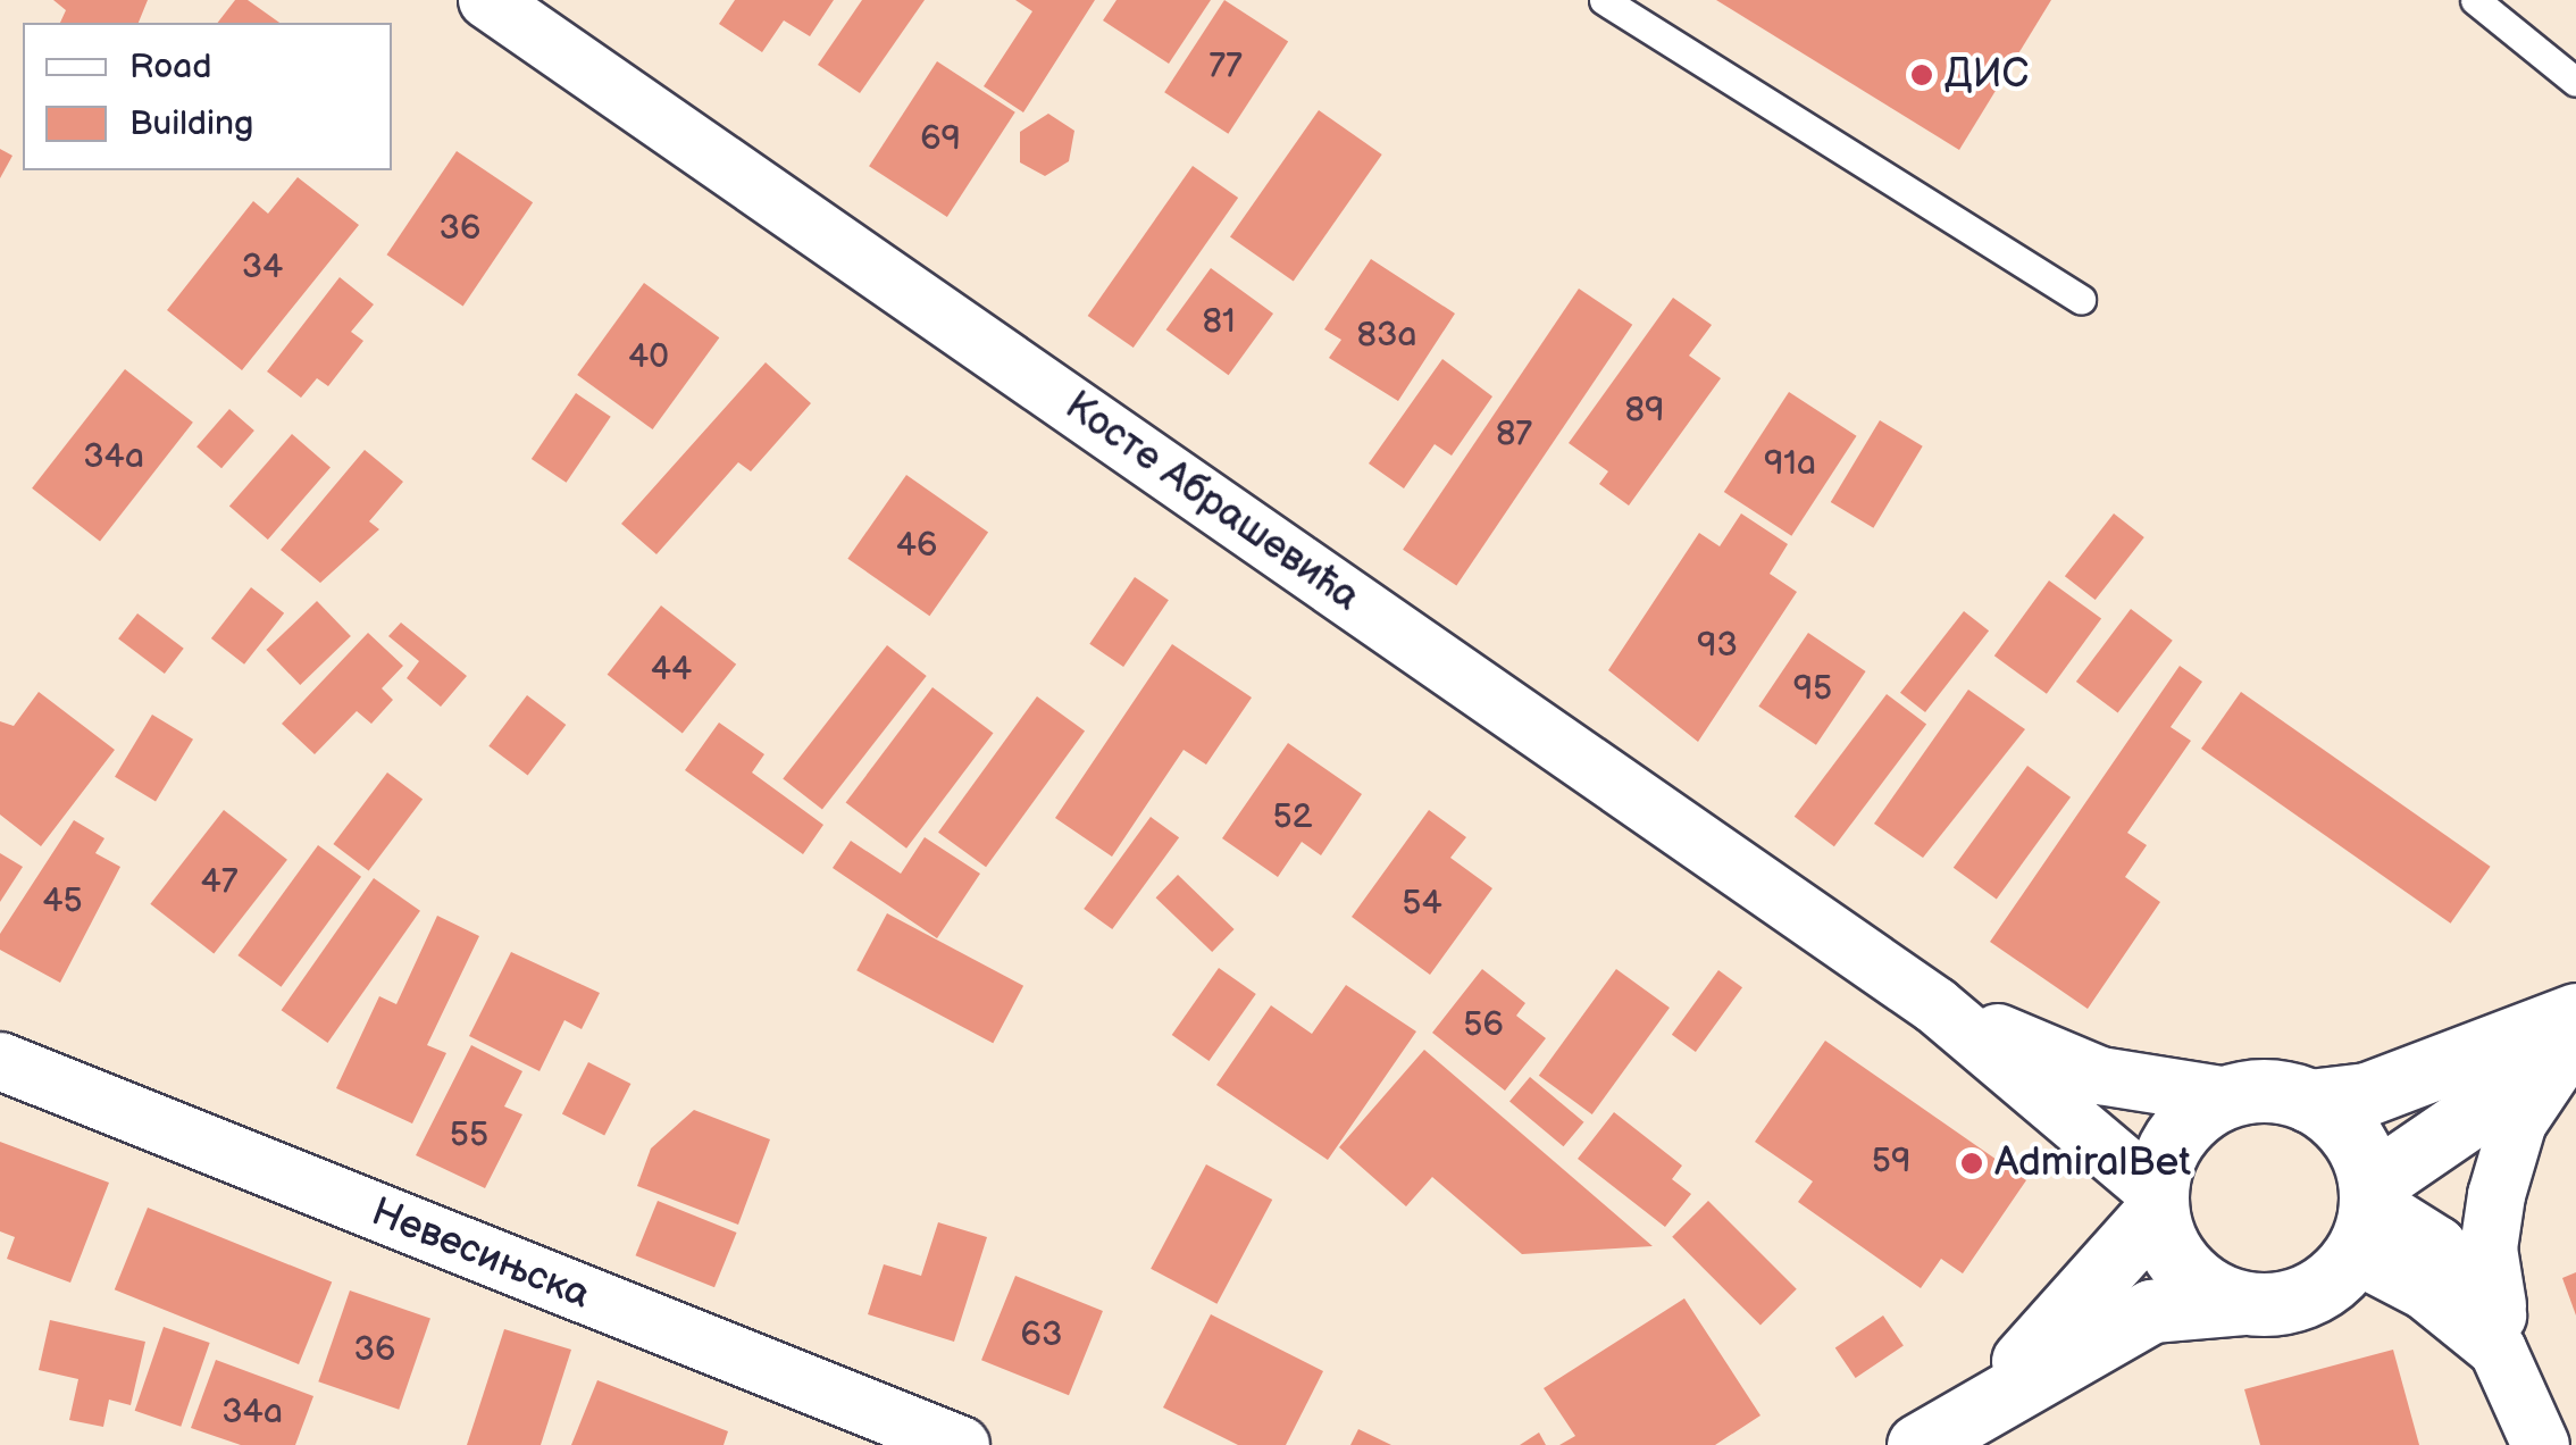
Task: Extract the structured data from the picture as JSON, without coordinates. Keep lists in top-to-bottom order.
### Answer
{
  "streets": {
    "street": ["Косте Абрашевића", "Невесињска"]
  },
  "places": ["ДИС", "AdmiralBet"],
  "house_numbers": [
    "77",
    "69",
    "36",
    "34",
    "81",
    "83a",
    "40",
    "89",
    "87",
    "34a",
    "91a",
    "46",
    "93",
    "44",
    "95",
    "52",
    "47",
    "45",
    "54",
    "56",
    "55",
    "59",
    "63",
    "36",
    "34a"
  ],
  "legend": ["Road", "Building"]
}
